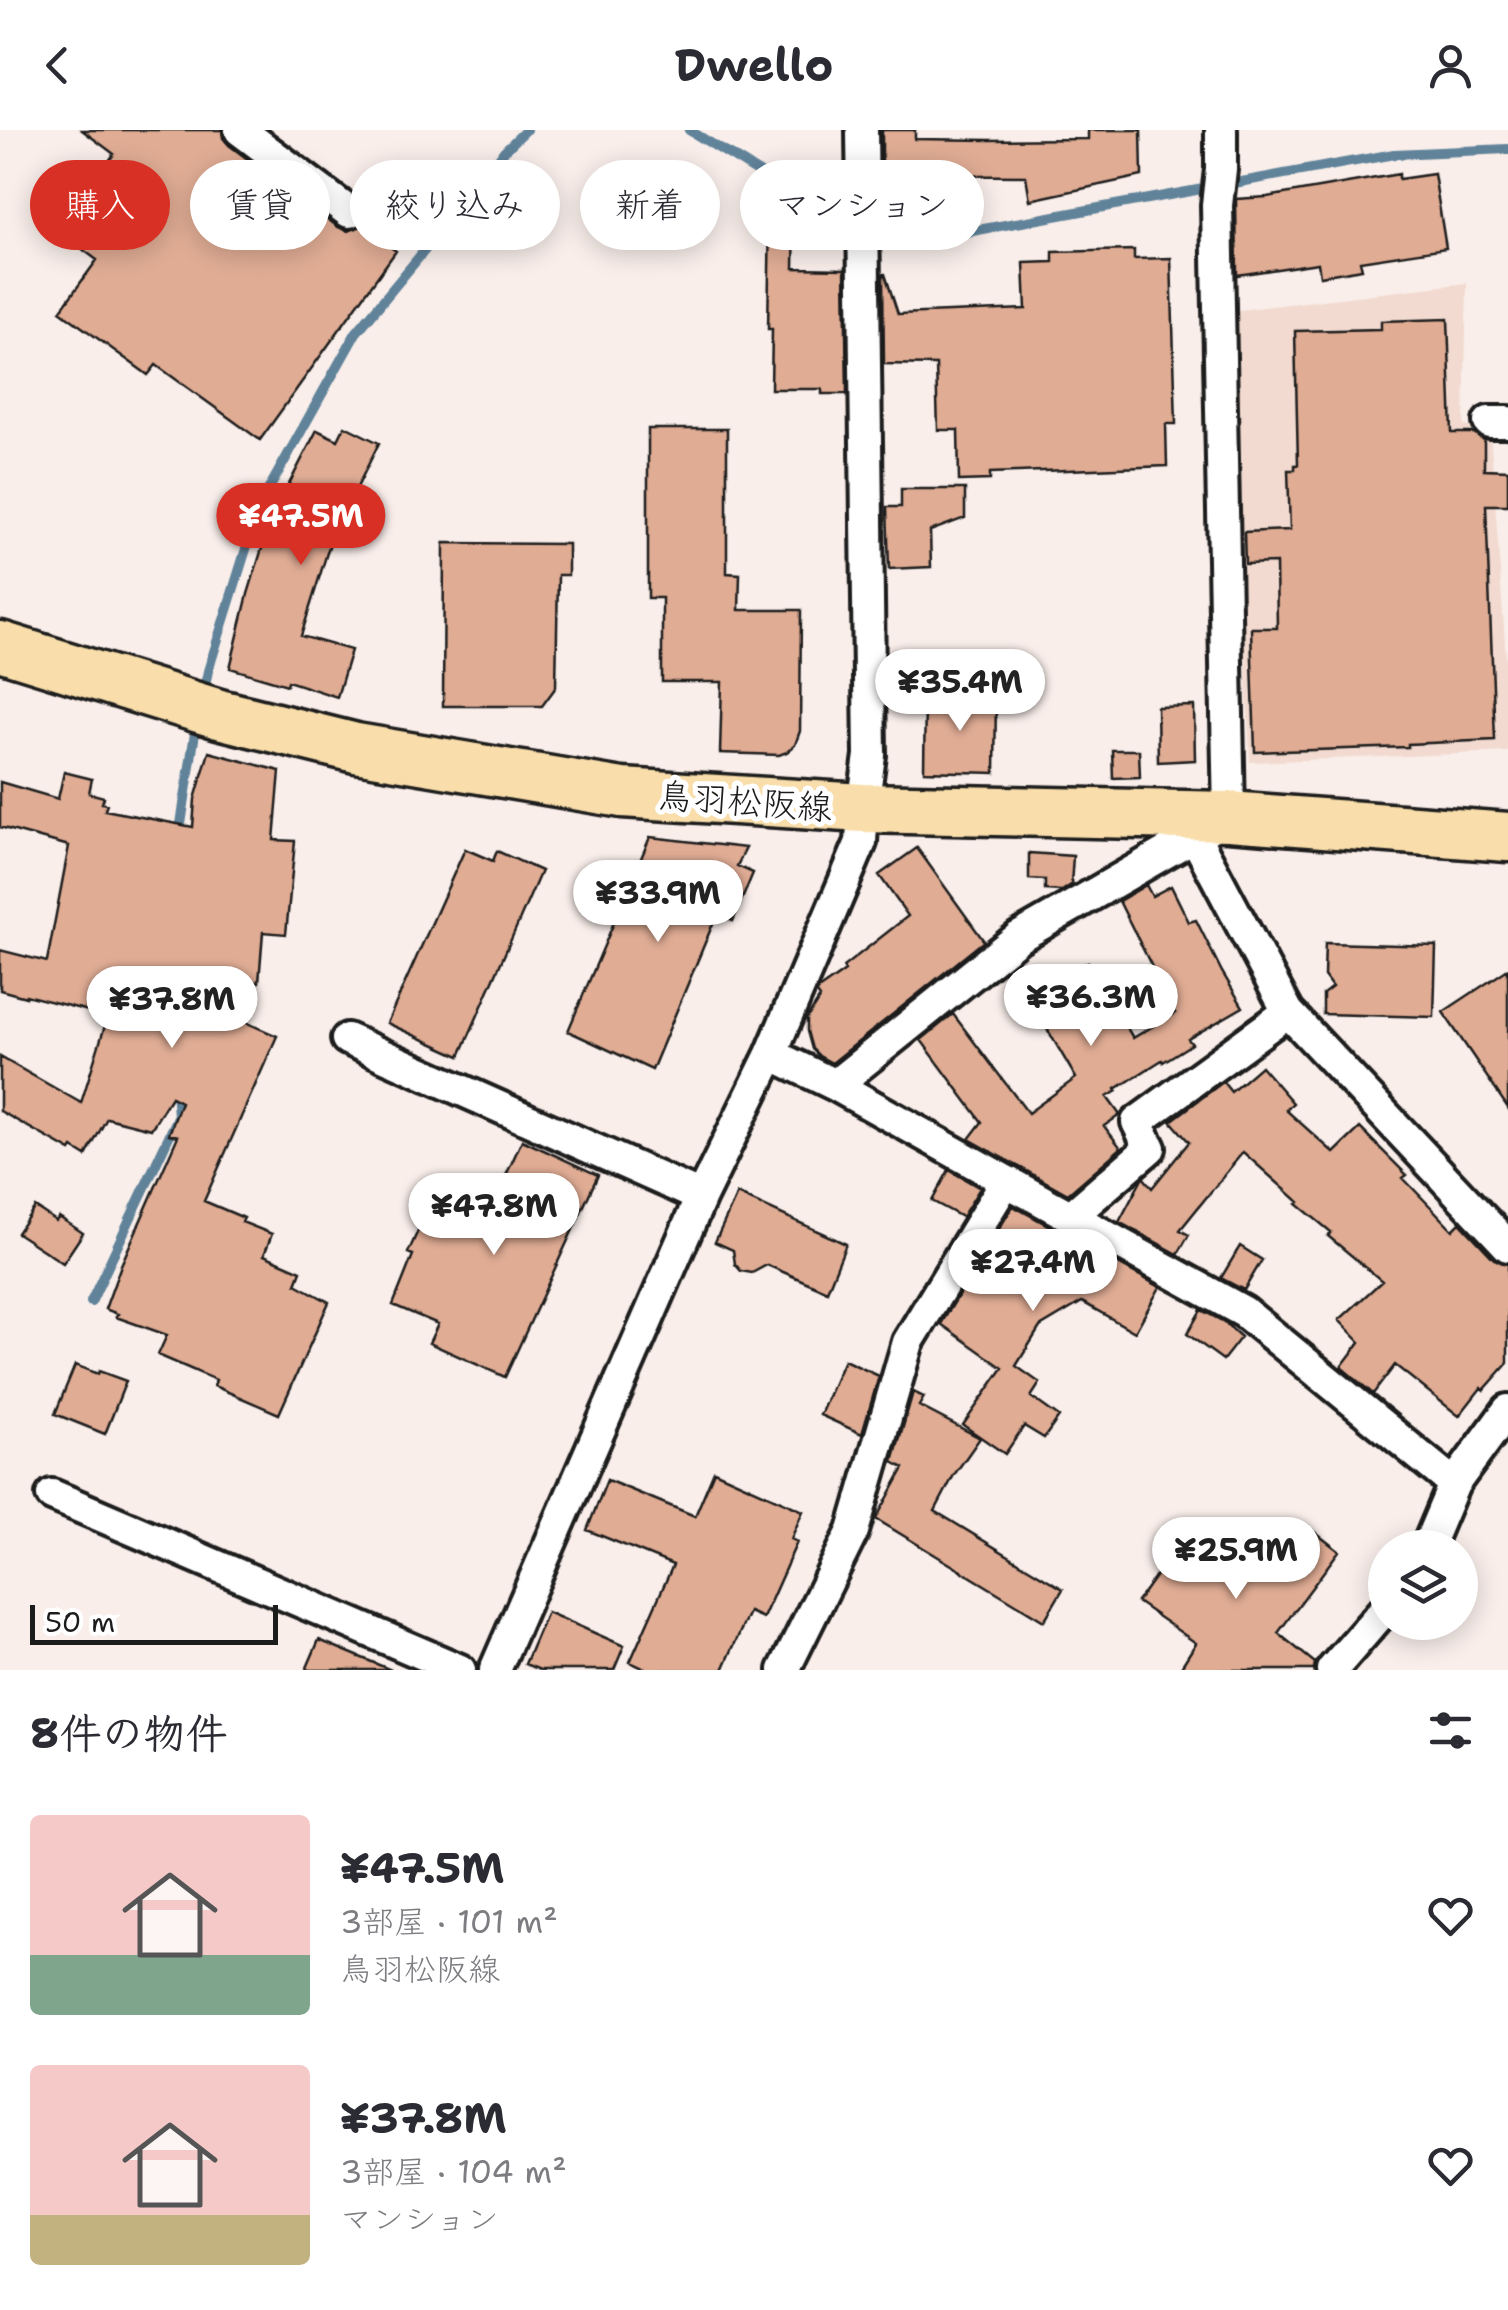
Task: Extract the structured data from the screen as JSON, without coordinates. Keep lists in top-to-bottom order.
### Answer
{
  "streets": {
    "main road": ["鳥羽松阪線"]
  },
  "scale_bar": "50 m",
  "page": {
    "header": "Dwello",
    "chip": [
      "購入",
      "賃貸",
      "絞り込み",
      "新着",
      "マンション"
    ],
    "price": [
      "¥47.5M",
      "¥35.4M",
      "¥33.9M",
      "¥36.3M",
      "¥37.8M",
      "¥47.8M",
      "¥27.4M",
      "¥25.9M"
    ],
    "scale": "50 m",
    "heading": "8件の物件",
    "list": [
      {
        "name": "¥47.5M",
        "note": "3部屋 · 101 m² · 鳥羽松阪線"
      },
      {
        "name": "¥37.8M",
        "note": "3部屋 · 104 m² · マンション"
      }
    ]
  }
}
